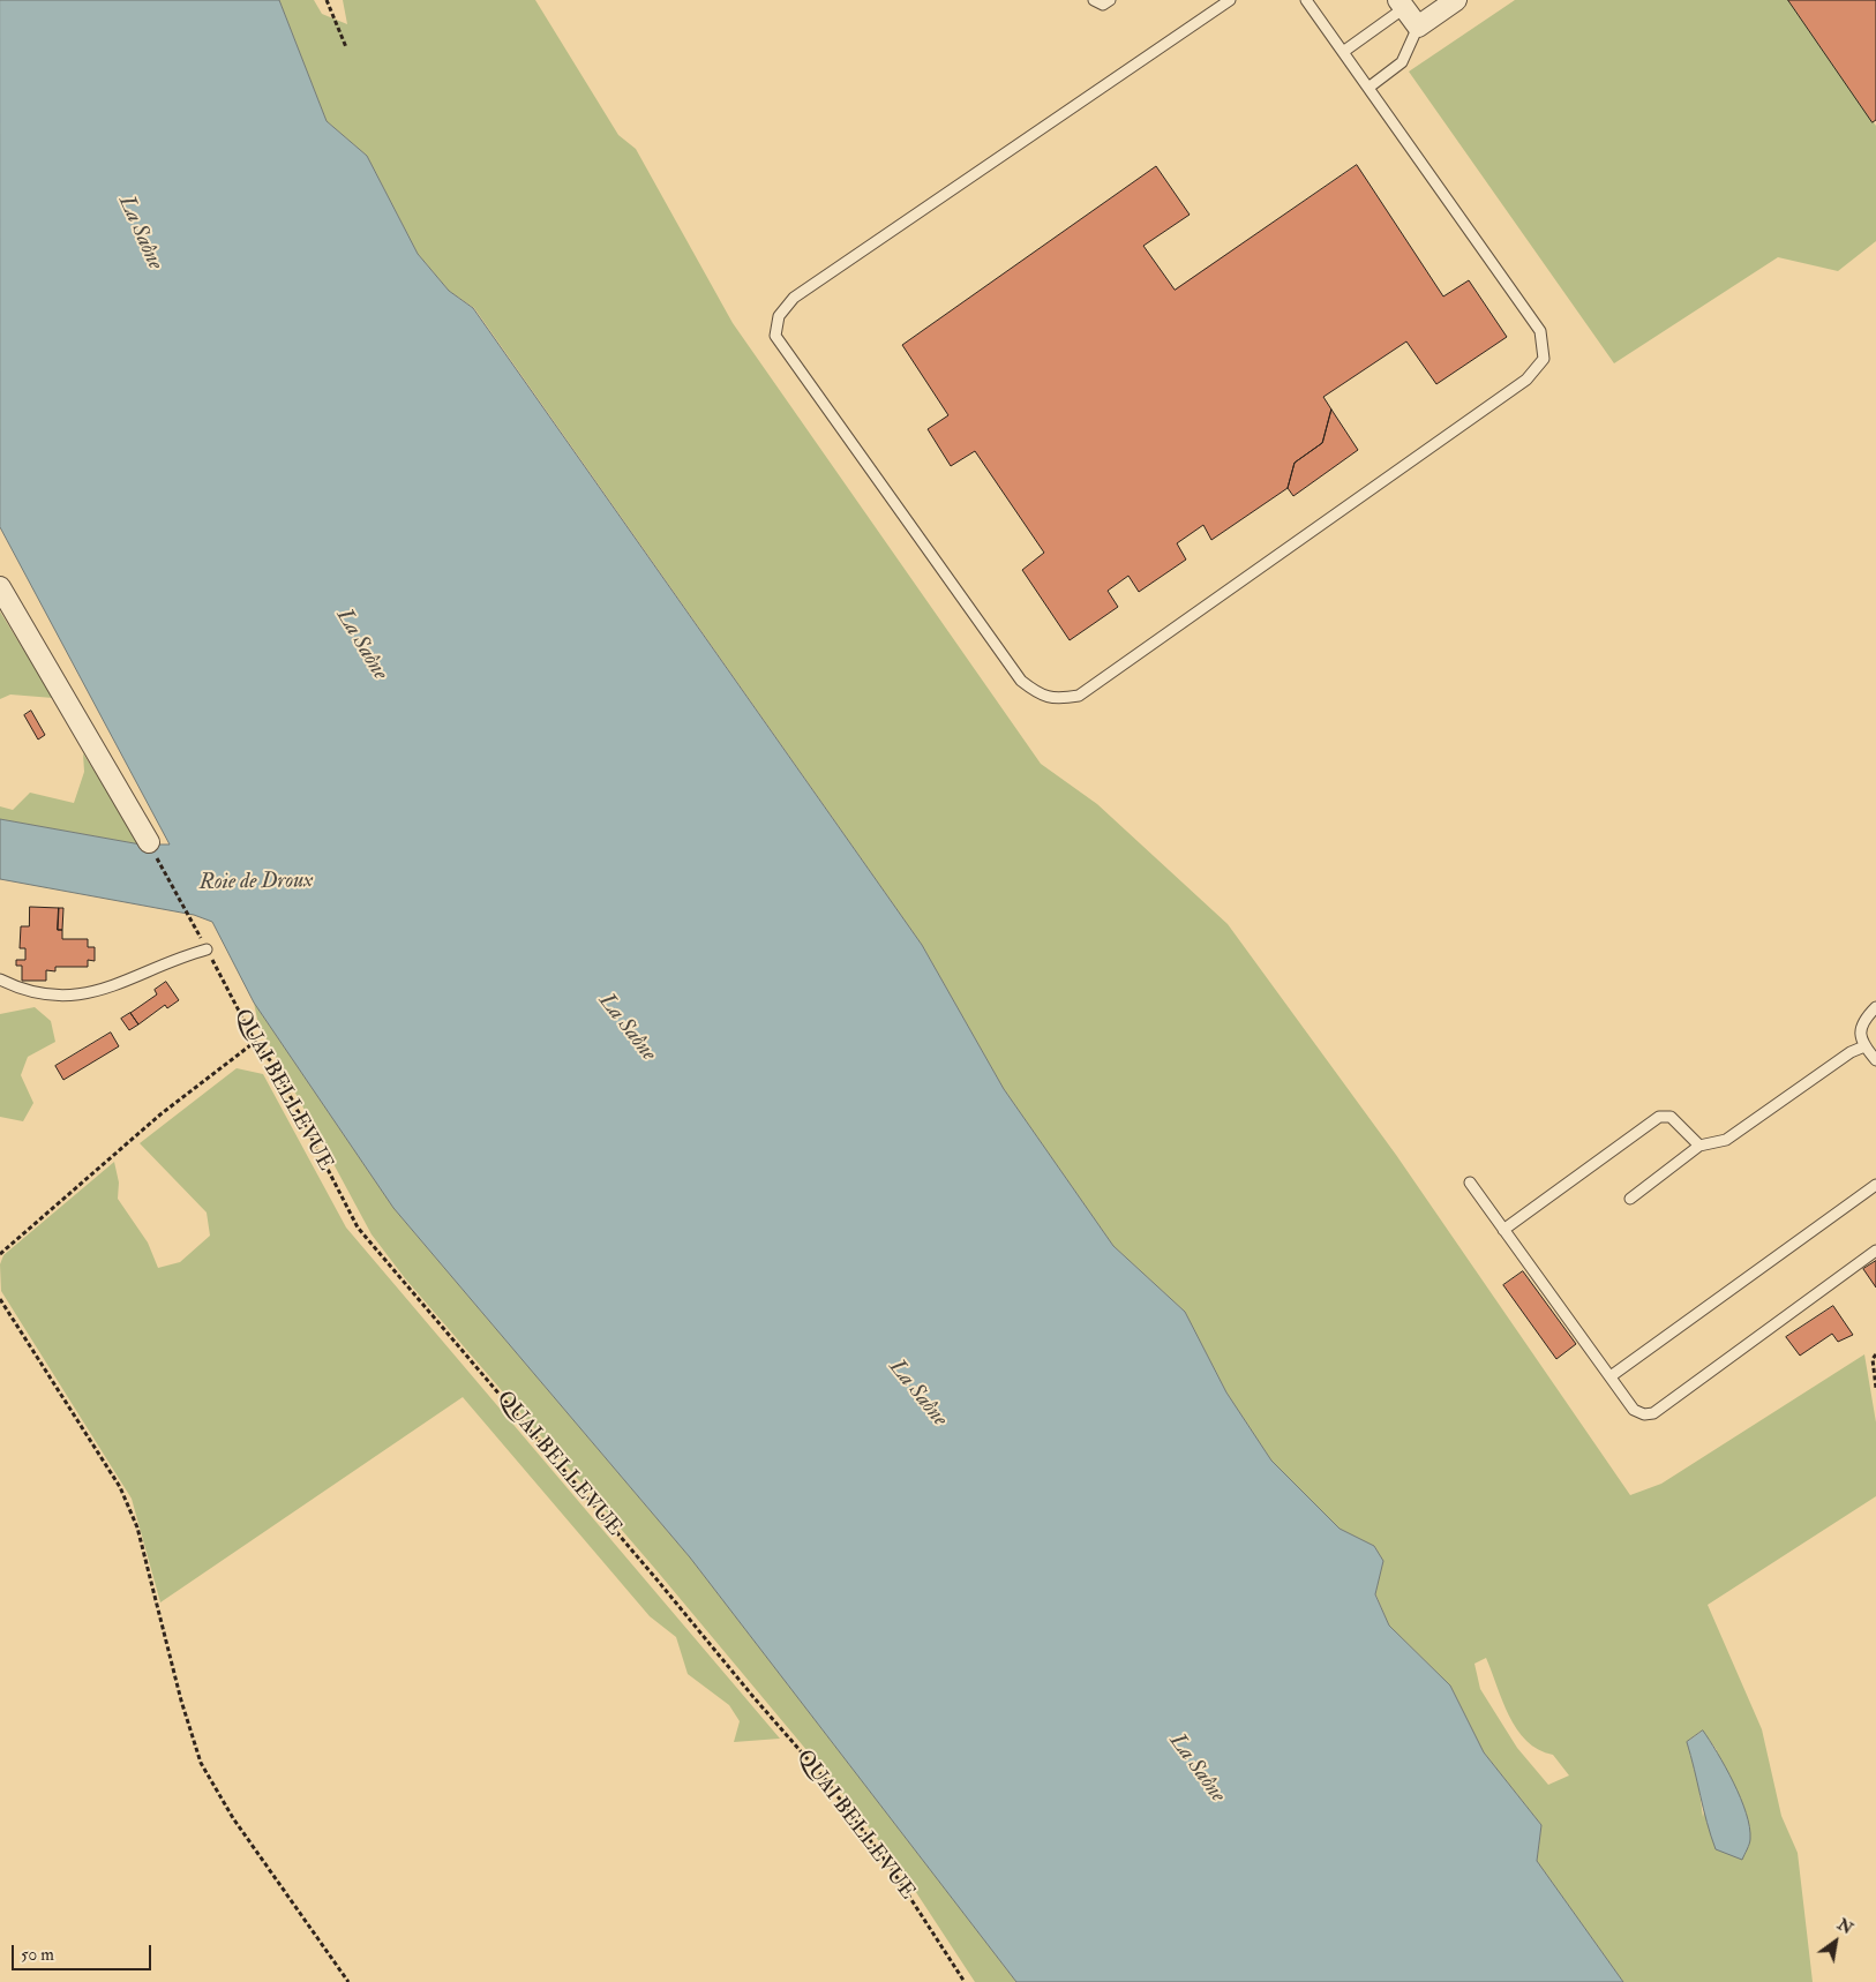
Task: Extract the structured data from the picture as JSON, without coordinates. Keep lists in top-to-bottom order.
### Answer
{
  "streets": {
    "path": ["QUAI BELLEVUE"]
  },
  "water": ["La Saône", "Roie de Droux"],
  "scale_bar": "50 m",
  "north": "top right"
}
